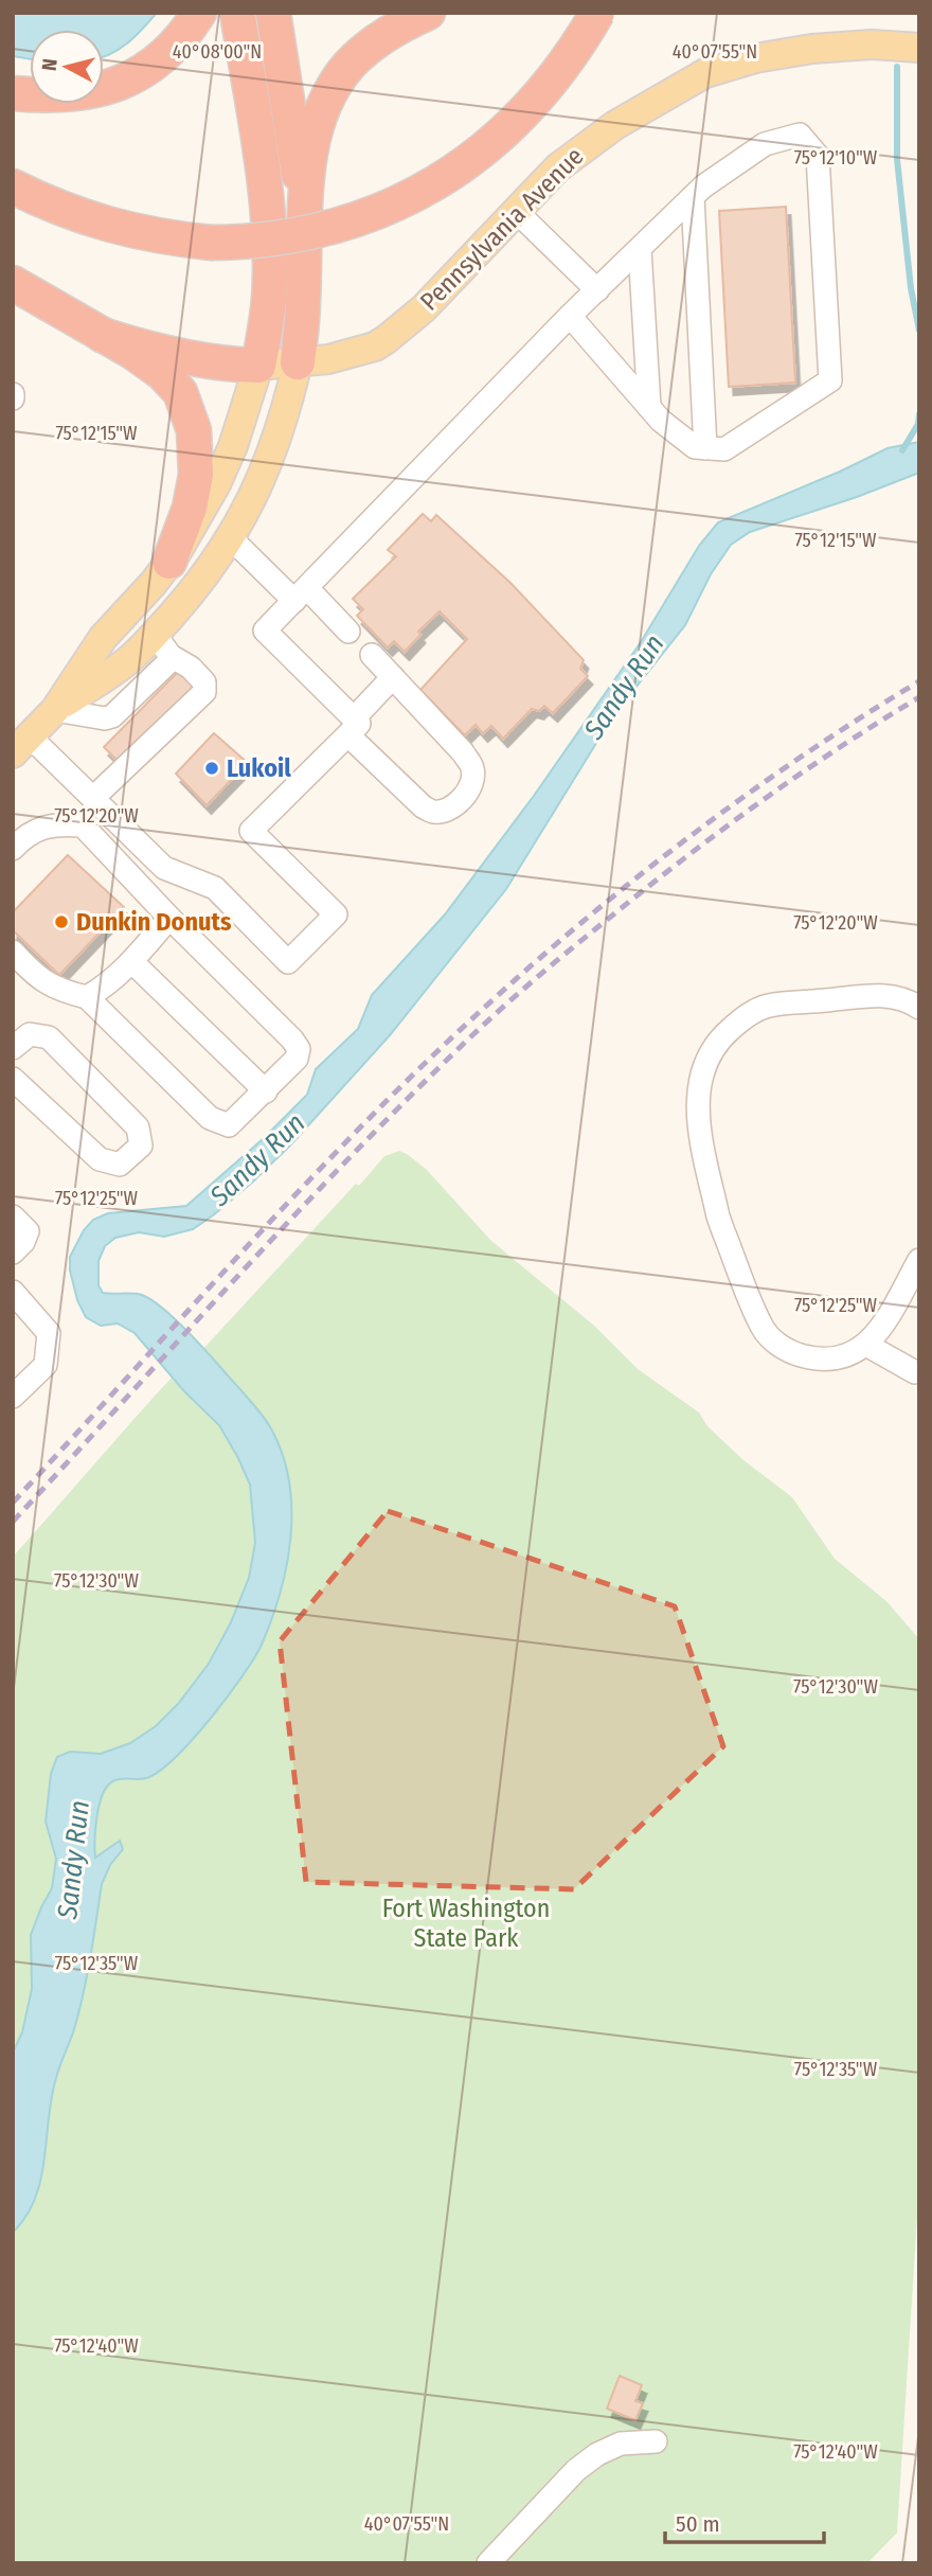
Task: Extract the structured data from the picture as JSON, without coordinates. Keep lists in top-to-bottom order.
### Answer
{
  "streets": {
    "main road": ["Pennsylvania Avenue"]
  },
  "water": ["Sandy Run"],
  "parks": ["Fort Washington State Park"],
  "places": ["Lukoil", "Dunkin Donuts"],
  "scale_bar": "50 m",
  "north": "left",
  "coordinates": [
    "40°08'00\"N",
    "40°07'55\"N",
    "75°12'10\"W",
    "75°12'15\"W",
    "75°12'20\"W",
    "75°12'25\"W",
    "75°12'30\"W",
    "75°12'35\"W",
    "75°12'40\"W"
  ]
}
